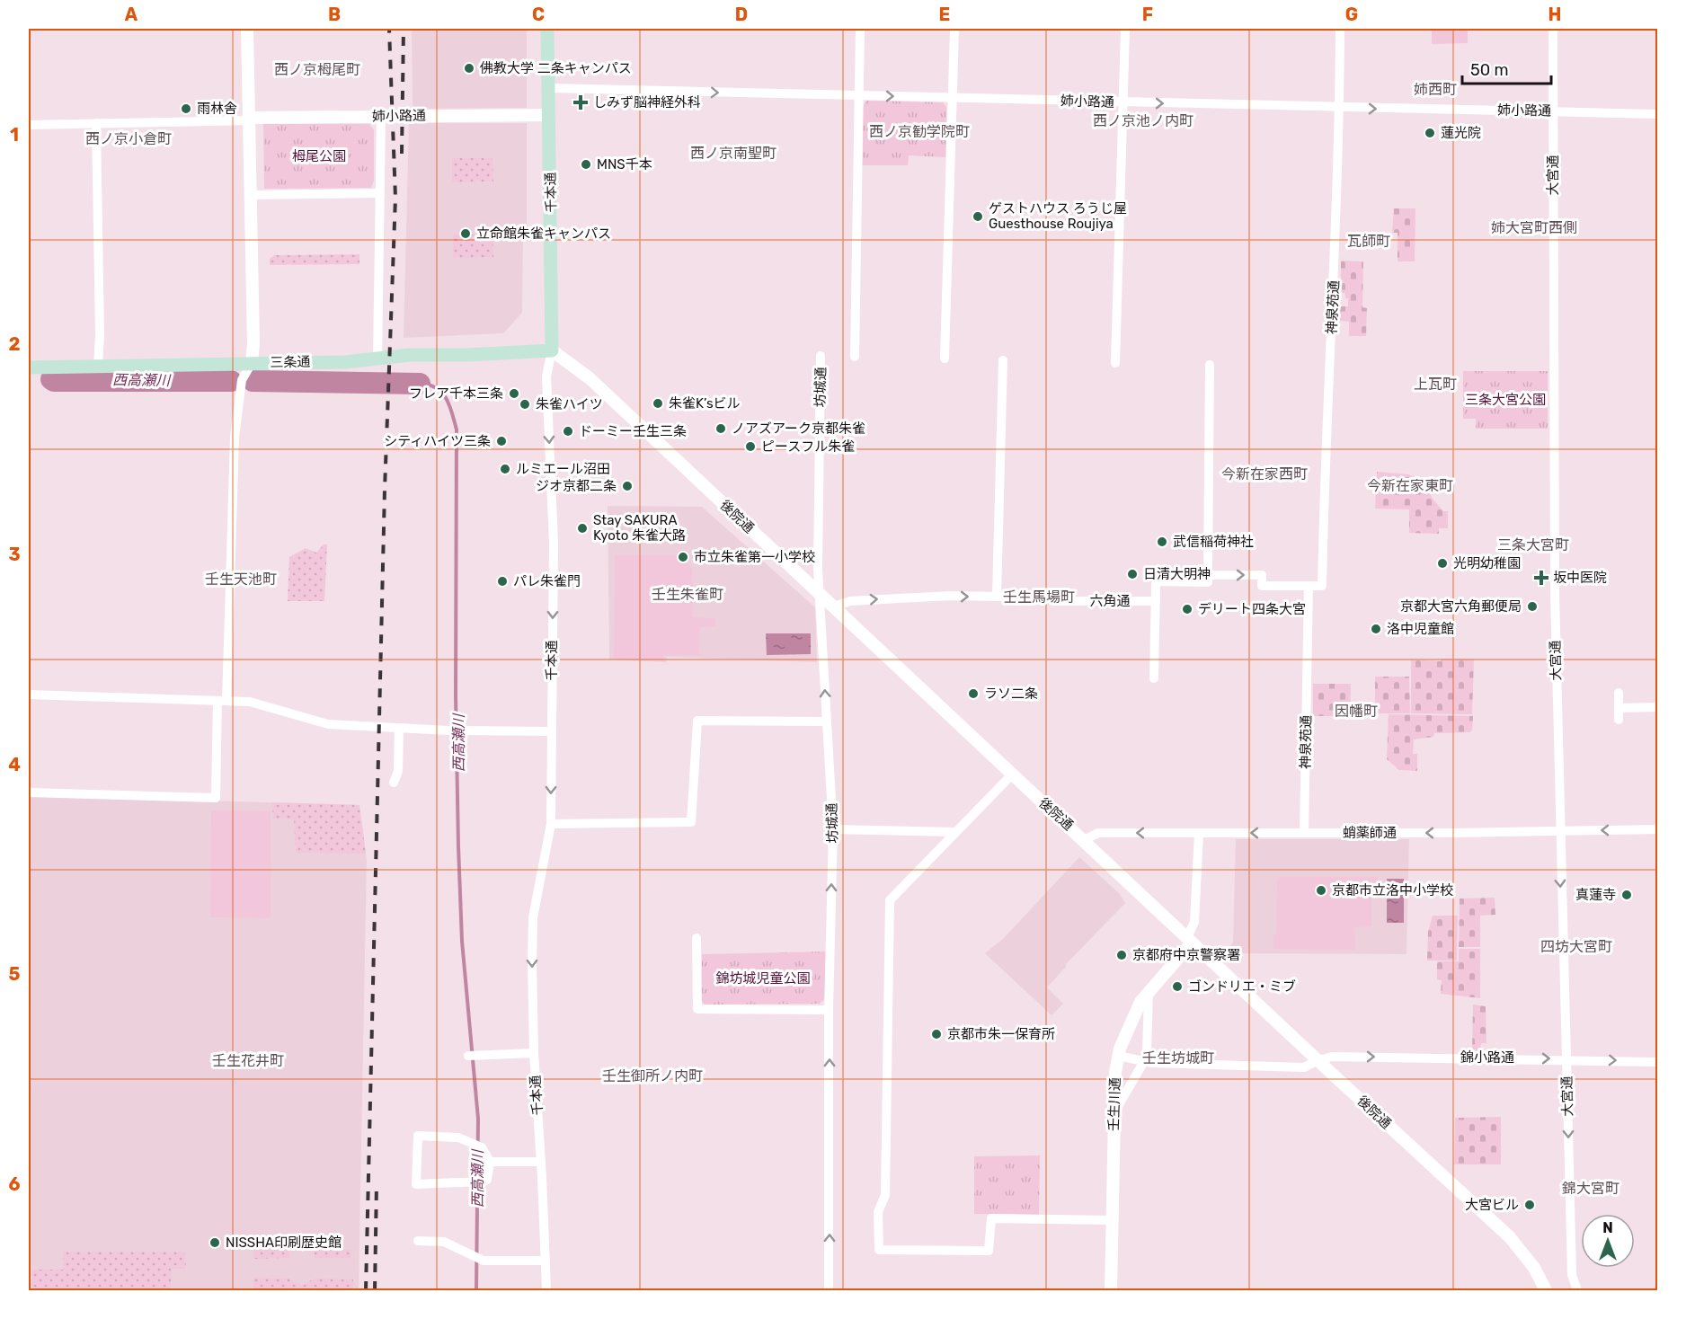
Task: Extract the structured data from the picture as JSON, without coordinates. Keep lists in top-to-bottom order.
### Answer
{
  "streets": {
    "main road": ["千本通", "三条通"],
    "street": [
      "姉小路通",
      "大宮通",
      "神泉苑通",
      "坊城通",
      "後院通",
      "六角通",
      "蛸薬師通",
      "錦小路通",
      "壬生川通"
    ]
  },
  "crossings": [
    ["姉小路通", "大宮通"],
    ["姉小路通", "千本通"],
    ["姉小路通", "神泉苑通"],
    ["大宮通", "蛸薬師通"],
    ["大宮通", "錦小路通"],
    ["千本通", "三条通"],
    ["千本通", "後院通"],
    ["神泉苑通", "蛸薬師通"],
    ["三条通", "後院通"],
    ["坊城通", "後院通"],
    ["後院通", "六角通"],
    ["後院通", "蛸薬師通"],
    ["後院通", "錦小路通"],
    ["後院通", "壬生川通"],
    ["錦小路通", "壬生川通"]
  ],
  "one_way": [
    "姉小路通",
    "大宮通",
    "千本通",
    "坊城通",
    "六角通",
    "蛸薬師通",
    "錦小路通"
  ],
  "districts": [
    "西ノ京栂尾町",
    "姉西町",
    "西ノ京池ノ内町",
    "西ノ京勧学院町",
    "西ノ京小倉町",
    "西ノ京南聖町",
    "姉大宮町西側",
    "瓦師町",
    "上瓦町",
    "今新在家西町",
    "今新在家東町",
    "三条大宮町",
    "壬生天池町",
    "壬生朱雀町",
    "壬生馬場町",
    "因幡町",
    "四坊大宮町",
    "壬生坊城町",
    "壬生花井町",
    "壬生御所ノ内町",
    "錦大宮町"
  ],
  "water": ["西高瀬川"],
  "parks": ["栂尾公園", "三条大宮公園", "錦坊城児童公園"],
  "places": {
    "other": [
      "佛教大学 二条キャンパス",
      "雨林舎",
      "蓮光院",
      "MNS千本",
      "ゲストハウス ろうじ屋 Guesthouse Roujiya",
      "立命館朱雀キャンパス",
      "フレア千本三条",
      "朱雀K’sビル",
      "朱雀ハイツ",
      "ノアズアーク京都朱雀",
      "ドーミー壬生三条",
      "シティハイツ三条",
      "ピースフル朱雀",
      "ルミエール沼田",
      "ジオ京都二条",
      "Stay SAKURA Kyoto 朱雀大路",
      "武信稲荷神社",
      "市立朱雀第一小学校",
      "光明幼稚園",
      "日清大明神",
      "パレ朱雀門",
      "京都大宮六角郵便局",
      "デリート四条大宮",
      "洛中児童館",
      "ラソ二条",
      "京都市立洛中小学校",
      "真蓮寺",
      "京都府中京警察署",
      "ゴンドリエ・ミブ",
      "京都市朱一保育所",
      "大宮ビル",
      "NISSHA印刷歴史館"
    ],
    "health": ["しみず脳神経外科", "坂中医院"]
  },
  "scale_bar": "50 m",
  "north": "top",
  "grid": {
    "columns": [
      "A",
      "B",
      "C",
      "D",
      "E",
      "F",
      "G",
      "H"
    ],
    "rows": [
      "1",
      "2",
      "3",
      "4",
      "5",
      "6"
    ]
  }
}
